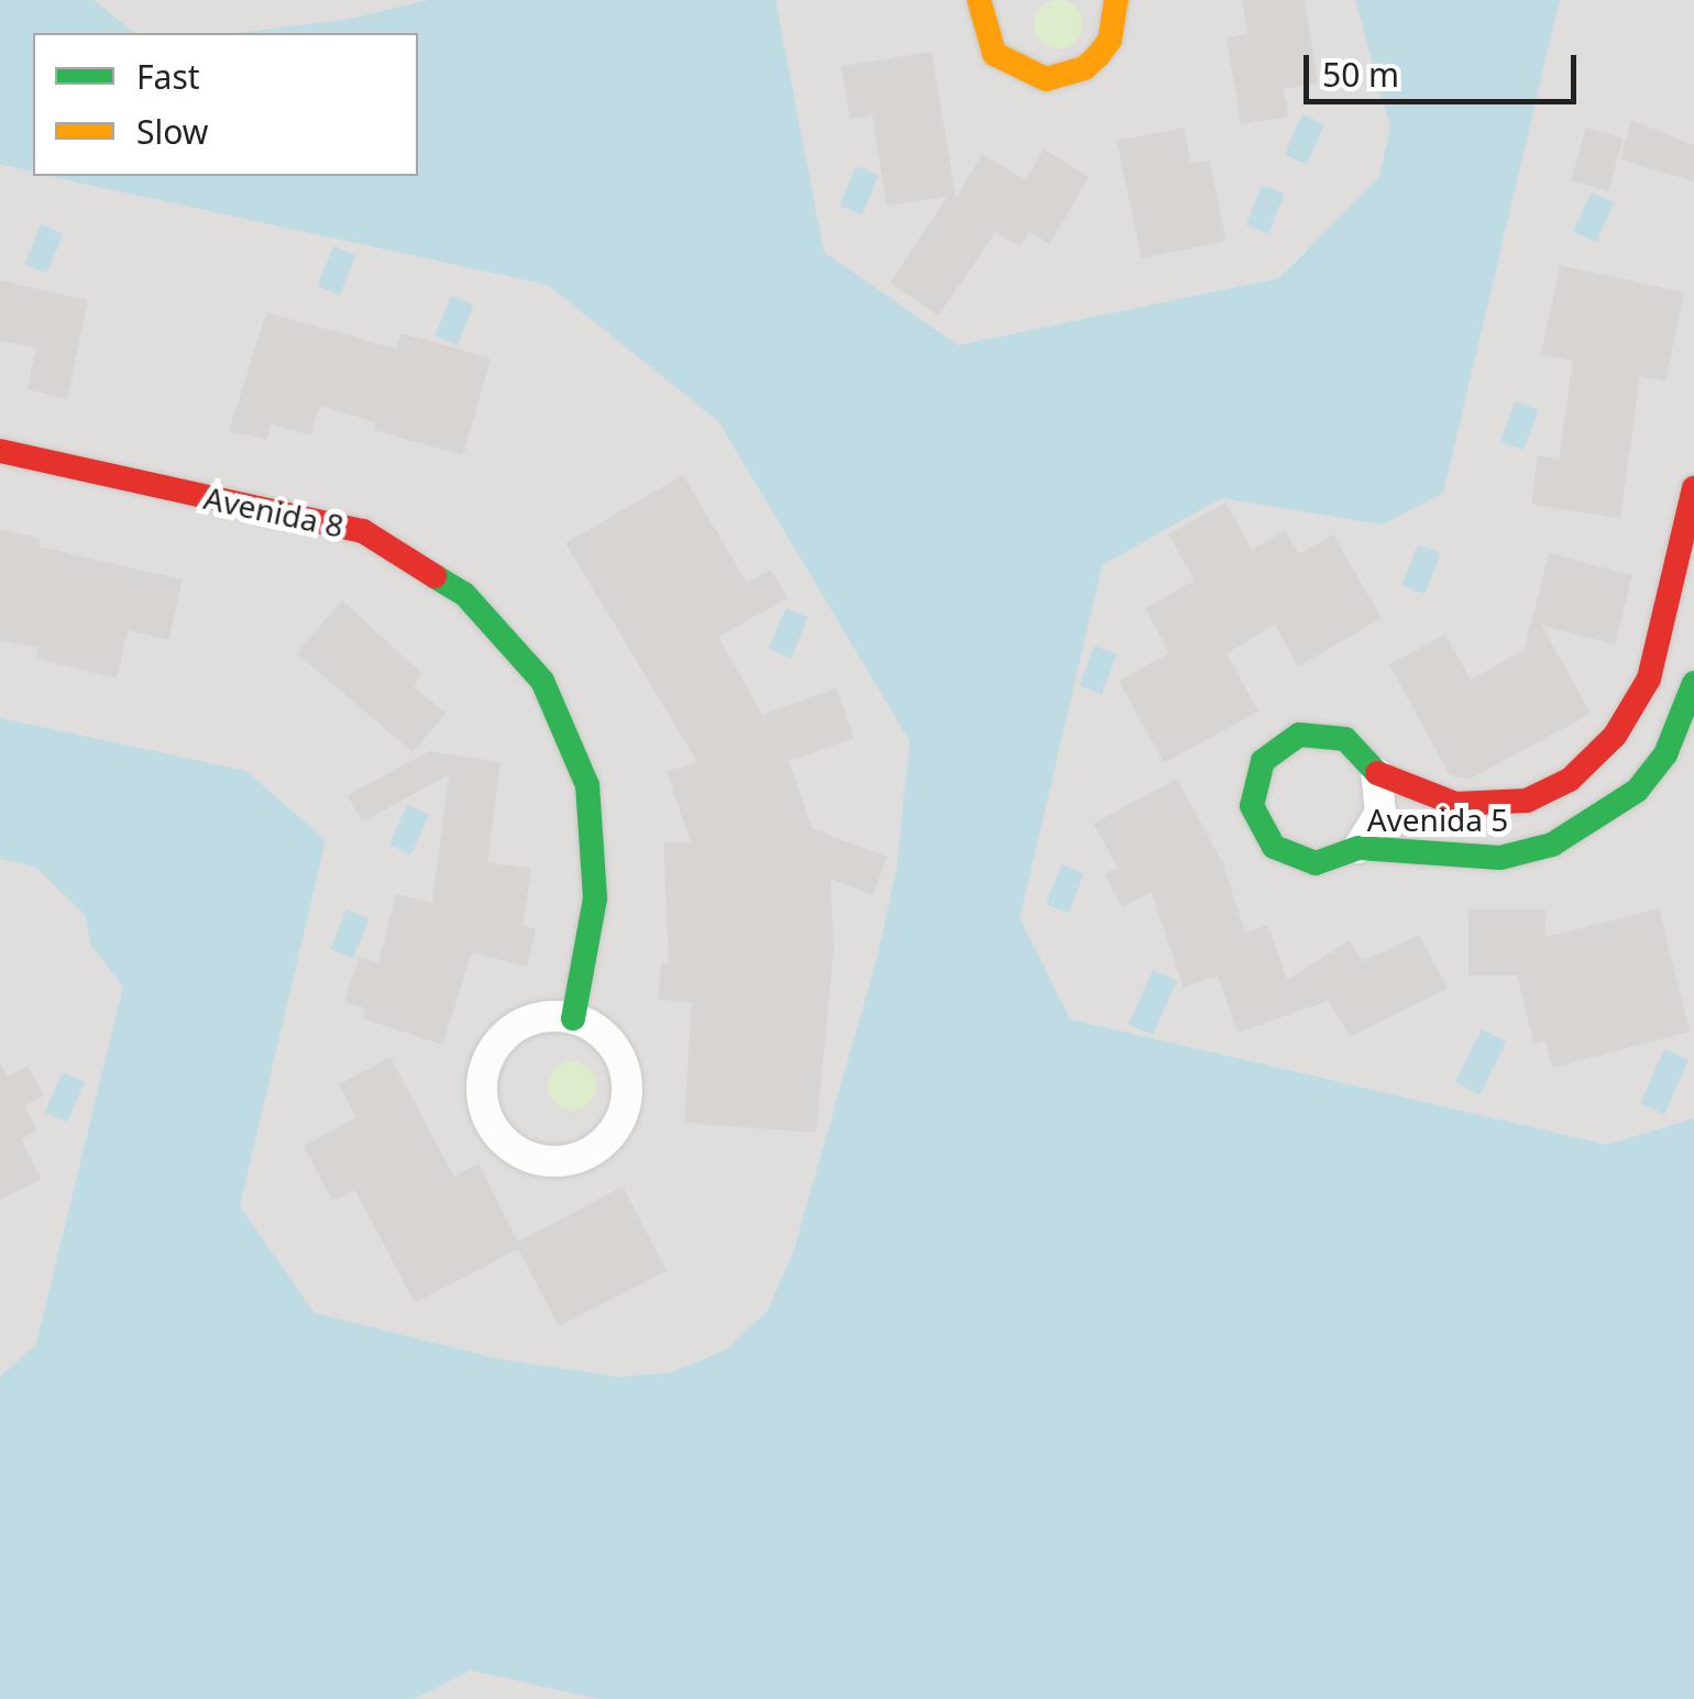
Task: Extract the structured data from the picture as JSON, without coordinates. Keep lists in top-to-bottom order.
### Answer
{
  "streets": {
    "street": ["Avenida 8", "Avenida 5"]
  },
  "legend": ["Fast", "Slow"],
  "scale_bar": "50 m"
}
